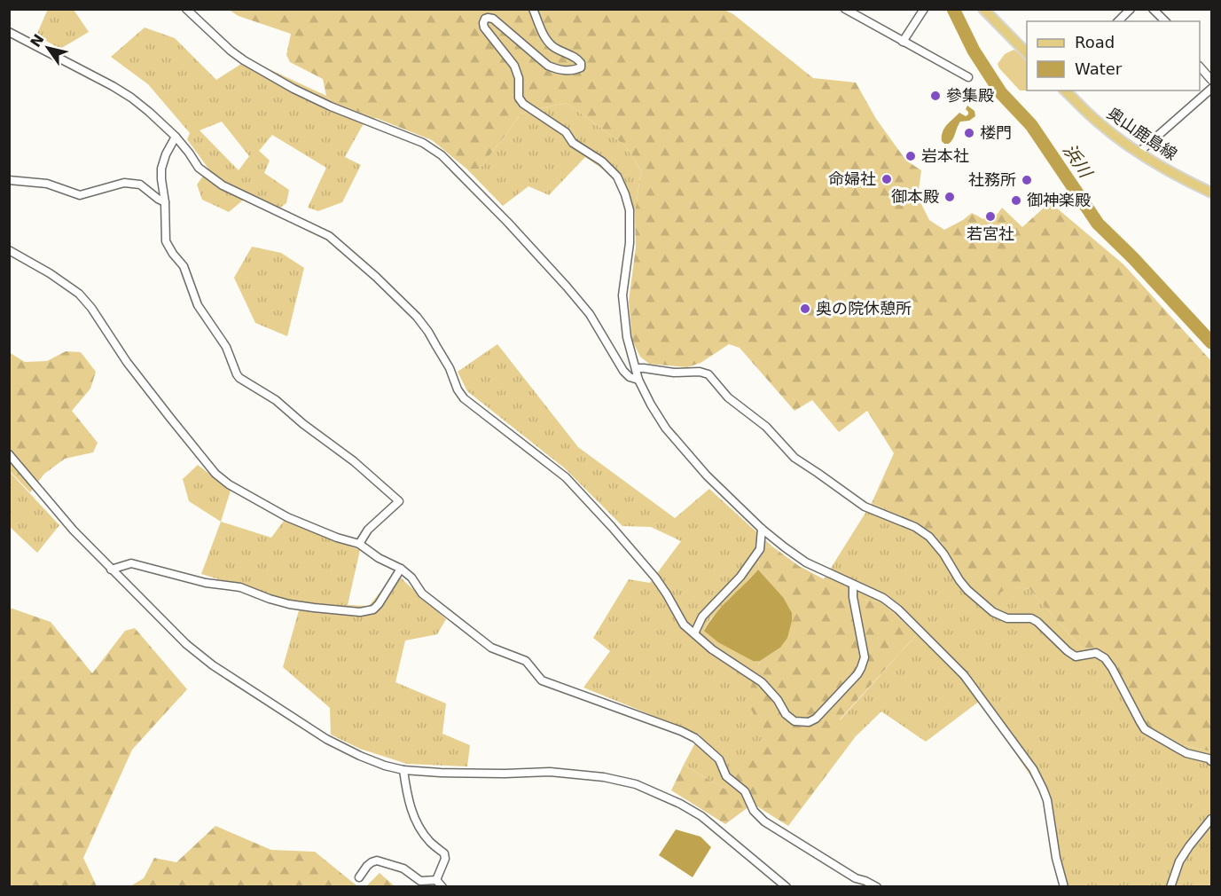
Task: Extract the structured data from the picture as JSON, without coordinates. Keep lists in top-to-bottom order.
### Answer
{
  "streets": {
    "main road": ["奥山鹿島線"]
  },
  "water": ["浜川"],
  "places": [
    "參集殿",
    "楼門",
    "岩本社",
    "命婦社",
    "社務所",
    "御本殿",
    "御神楽殿",
    "若宮社",
    "奥の院休憩所"
  ],
  "legend": ["Road", "Water"],
  "north": "top left"
}
